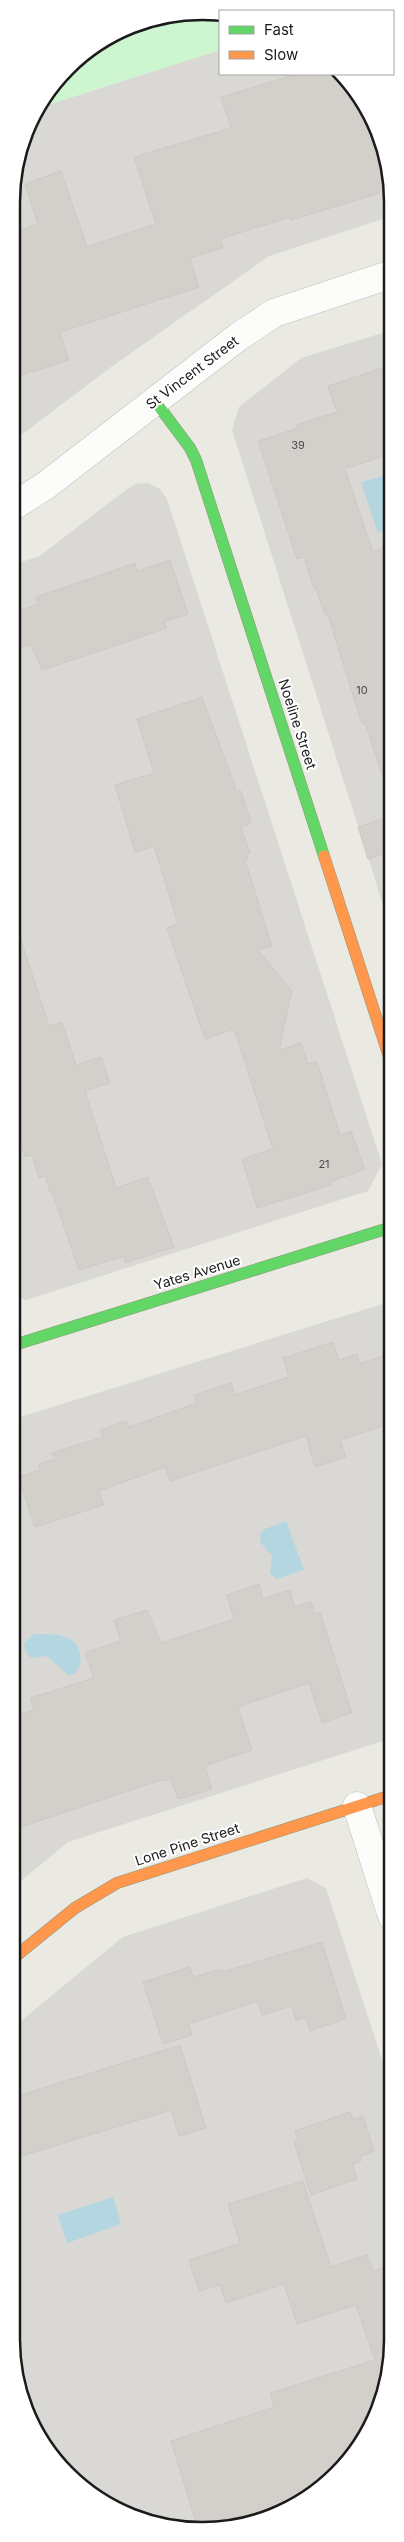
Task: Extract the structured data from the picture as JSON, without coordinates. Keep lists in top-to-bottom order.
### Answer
{
  "streets": {
    "street": [
      "St Vincent Street",
      "Noeline Street",
      "Yates Avenue",
      "Lone Pine Street"
    ]
  },
  "crossings": [
    ["St Vincent Street", "Noeline Street"]
  ],
  "house_numbers": ["39", "10", "21"],
  "legend": ["Fast", "Slow"]
}
